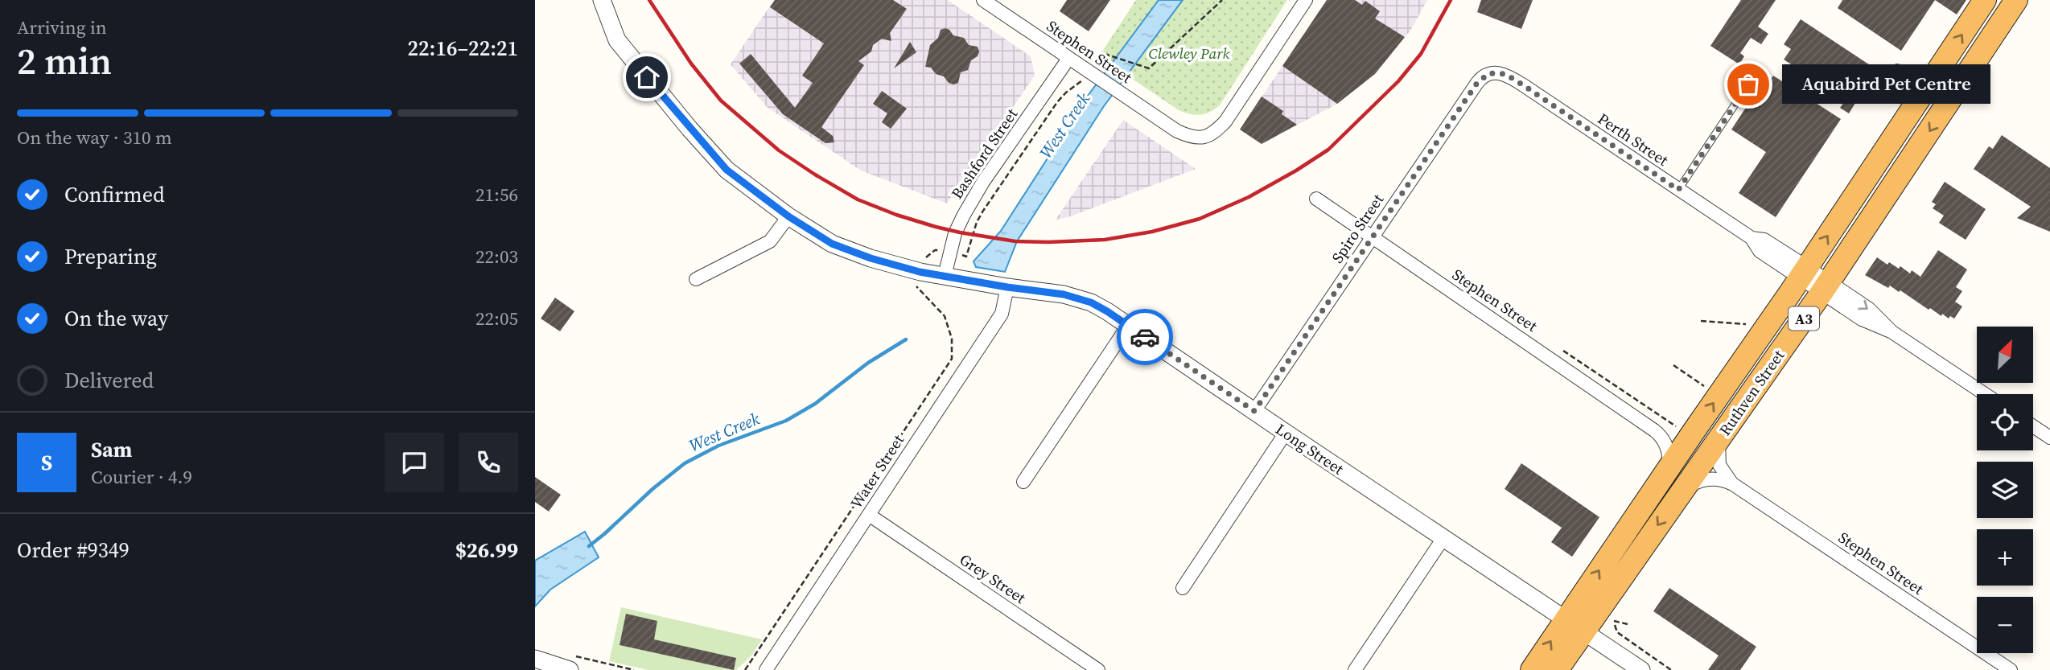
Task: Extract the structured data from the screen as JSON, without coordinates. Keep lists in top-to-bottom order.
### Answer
{
  "streets": {
    "highway": ["A3", "Ruthven Street"],
    "street": [
      "Stephen Street",
      "Perth Street",
      "Bashford Street",
      "Spiro Street",
      "Long Street",
      "Water Street",
      "Grey Street"
    ]
  },
  "crossings": [
    ["Stephen Street", "Bashford Street"],
    ["Stephen Street", "Spiro Street"],
    ["Stephen Street", "Ruthven Street"],
    ["Perth Street", "Spiro Street"],
    ["Perth Street", "Ruthven Street"],
    ["Bashford Street", "Long Street"],
    ["Spiro Street", "Long Street"],
    ["Ruthven Street", "Long Street"],
    ["Long Street", "Water Street"],
    ["Water Street", "Grey Street"]
  ],
  "water": ["West Creek"],
  "parks": ["Clewley Park"],
  "places": ["Aquabird Pet Centre"],
  "north": "top right",
  "page": {
    "heading": ["2 min", "Arriving in", "22:16–22:21"],
    "panel": [
      "Sam",
      "Courier · 4.9",
      "Order #9349",
      "$26.99"
    ],
    "bubble": "Aquabird Pet Centre",
    "bar": "On the way · 310 m",
    "list": [
      ["Confirmed", "21:56"],
      ["Preparing", "22:03"],
      ["On the way", "22:05"],
      "Delivered"
    ],
    "map_buttons": ["+", "−"],
    "round": "S"
  }
}
